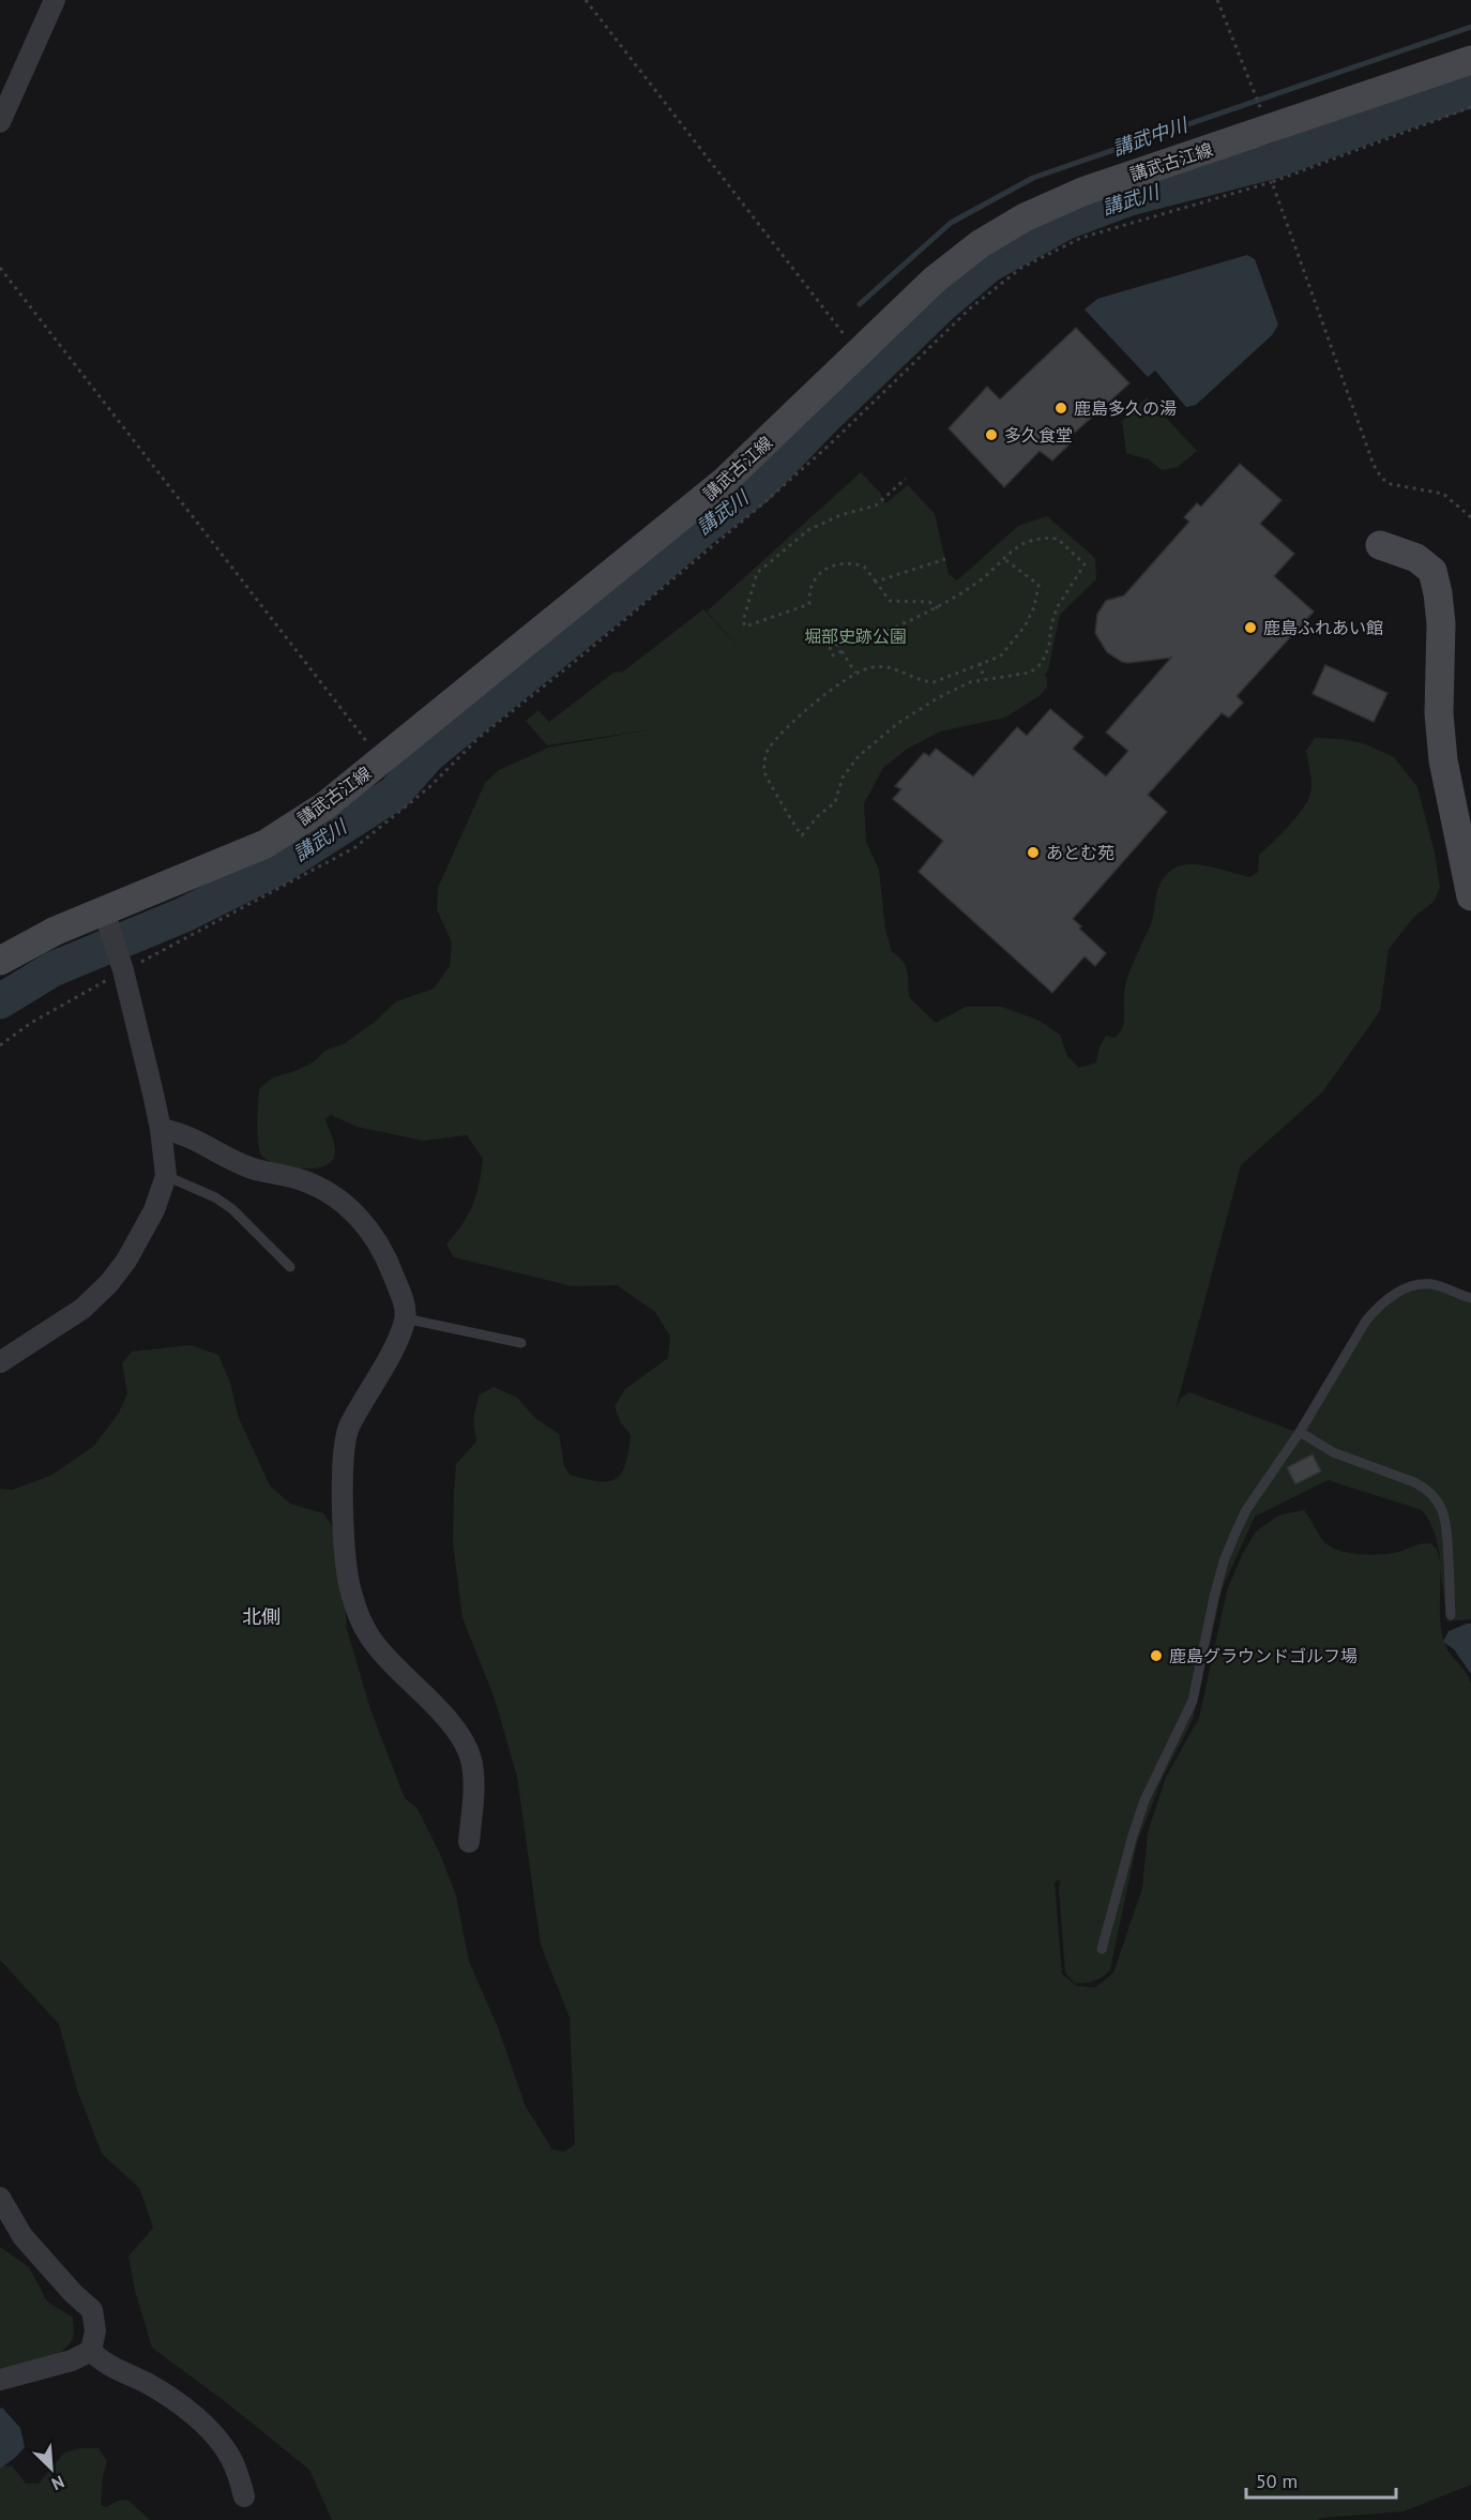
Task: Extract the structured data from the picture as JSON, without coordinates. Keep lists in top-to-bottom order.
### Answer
{
  "streets": {
    "main road": ["講武古江線"]
  },
  "districts": ["北側"],
  "water": ["講武中川", "講武川"],
  "parks": ["堀部史跡公園"],
  "places": [
    "鹿島多久の湯",
    "多久食堂",
    "鹿島ふれあい館",
    "あとむ苑",
    "鹿島グラウンドゴルフ場"
  ],
  "scale_bar": "50 m",
  "north": "bottom right"
}
